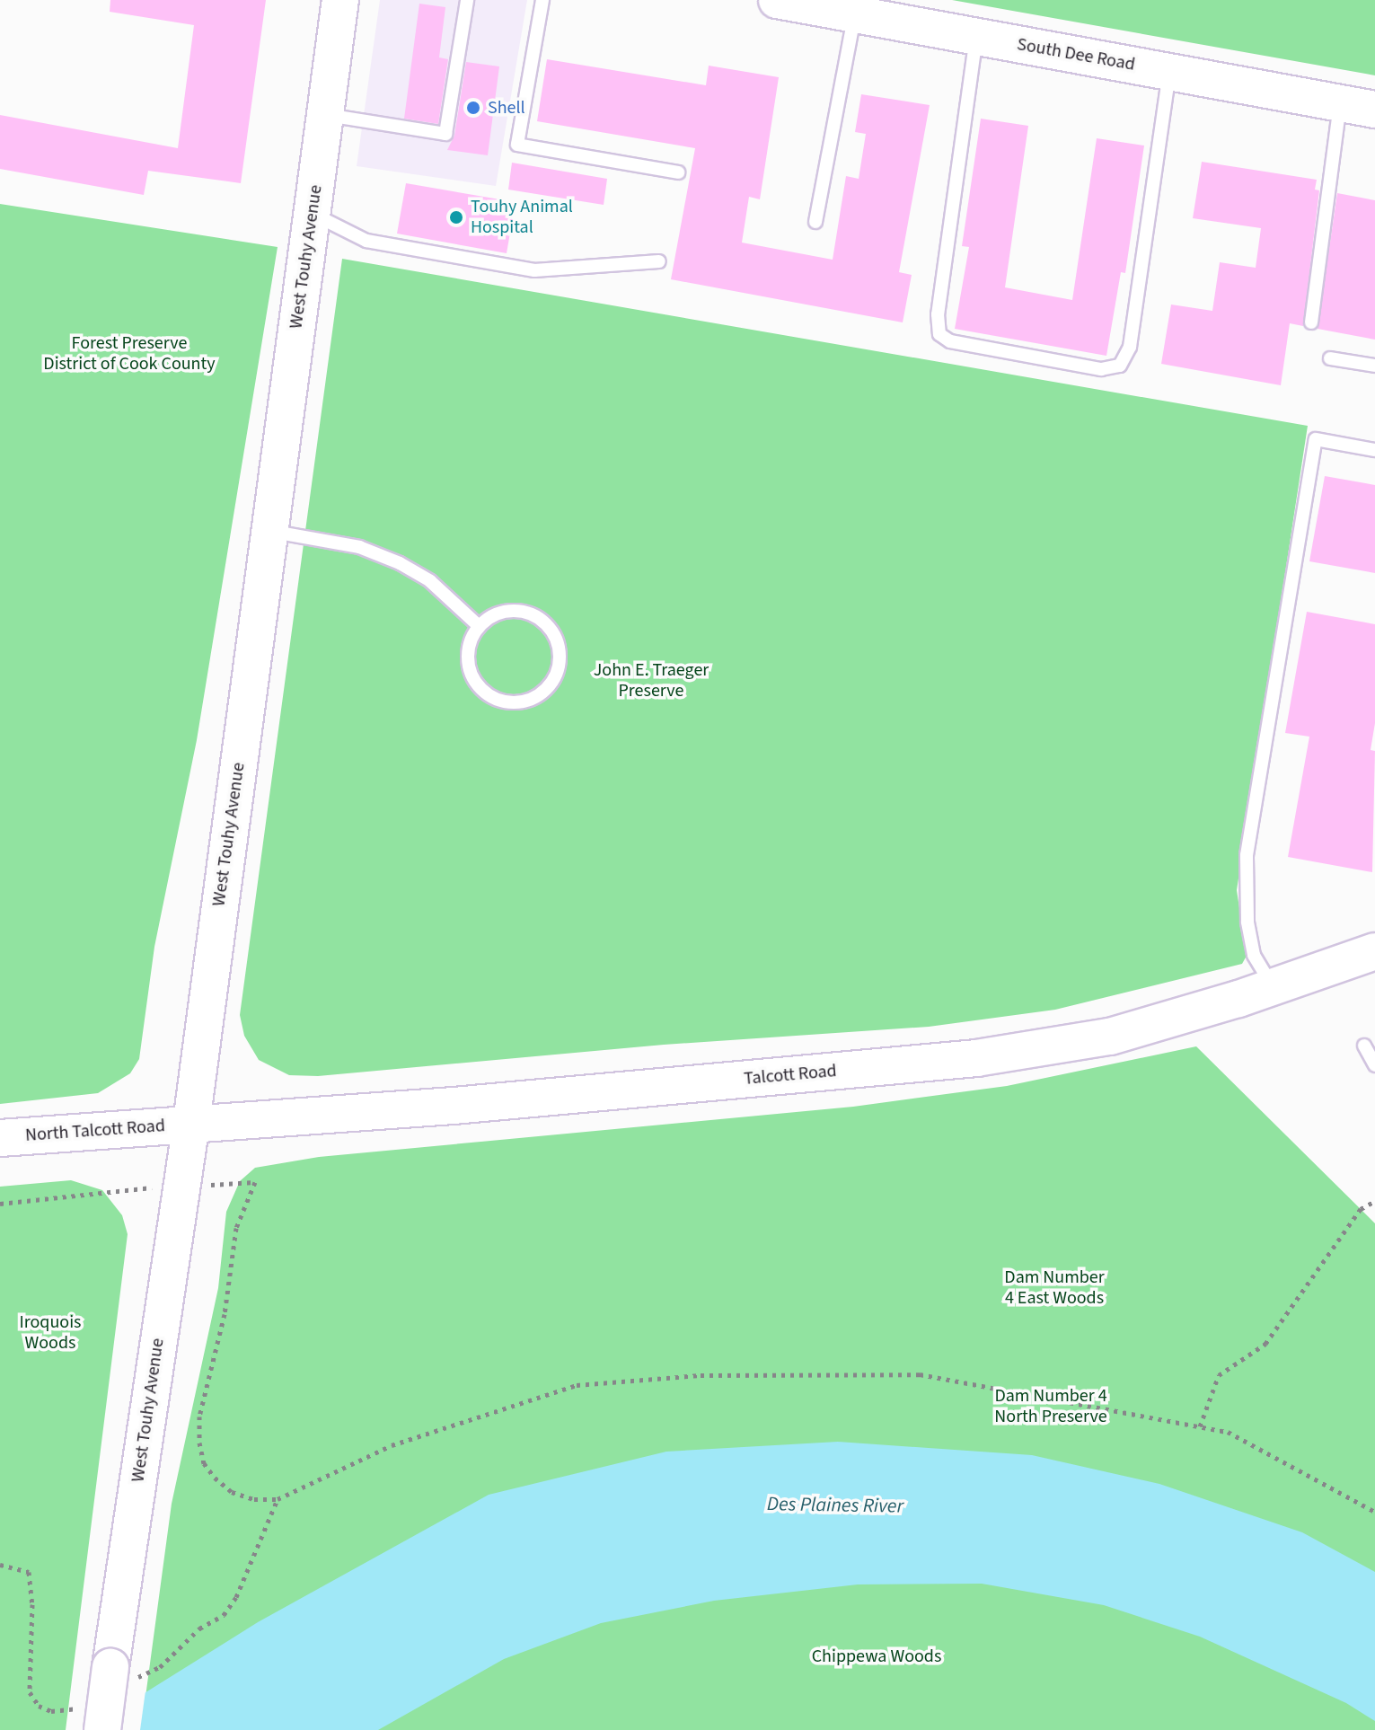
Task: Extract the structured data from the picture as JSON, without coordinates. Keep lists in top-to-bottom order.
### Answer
{
  "streets": {
    "main road": [
      "South Dee Road",
      "West Touhy Avenue",
      "Talcott Road",
      "North Talcott Road"
    ]
  },
  "crossings": [
    ["West Touhy Avenue", "Talcott Road"],
    ["West Touhy Avenue", "North Talcott Road"],
    ["Talcott Road", "North Talcott Road"]
  ],
  "water": ["Des Plaines River"],
  "parks": [
    "Forest Preserve District of Cook County",
    "John E. Traeger Preserve",
    "Dam Number 4 East Woods",
    "Iroquois Woods",
    "Dam Number 4 North Preserve",
    "Chippewa Woods"
  ],
  "places": ["Shell", "Touhy Animal Hospital"]
}
